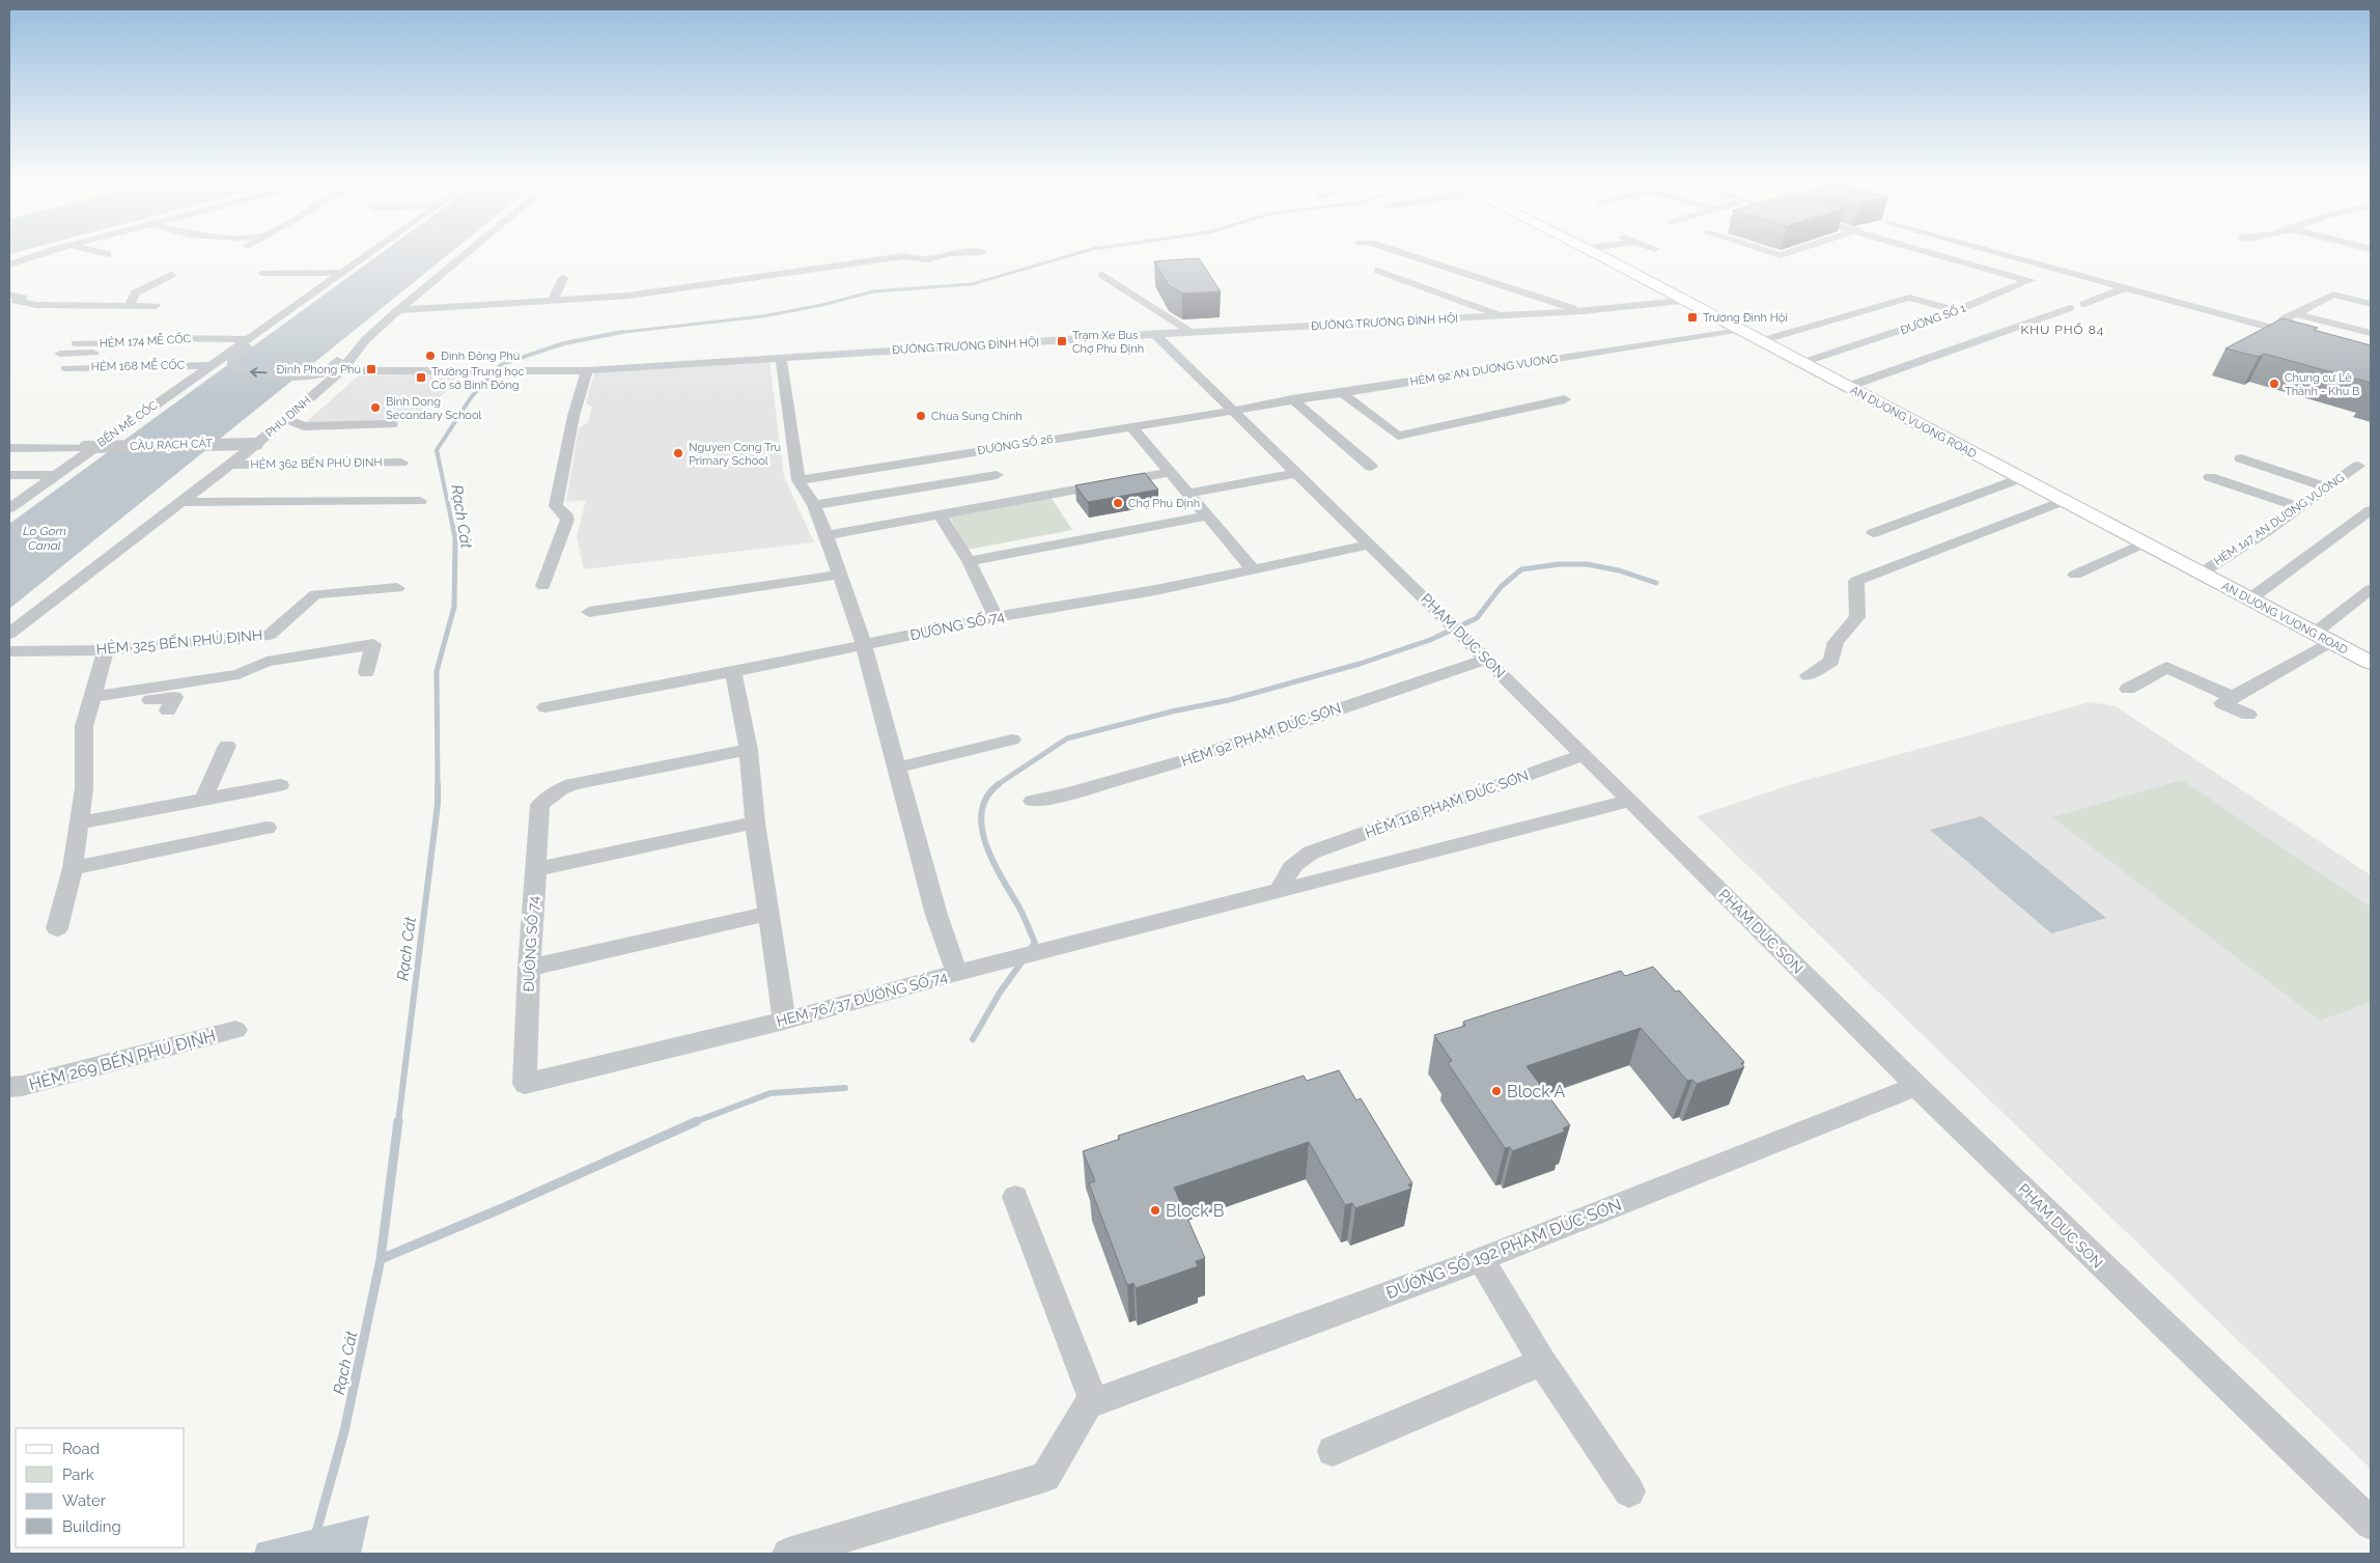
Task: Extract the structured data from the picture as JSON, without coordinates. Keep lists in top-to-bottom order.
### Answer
{
  "streets": {
    "main road": ["AN DUONG VUONG ROAD"],
    "street": [
      "ĐƯỜNG SỐ 1",
      "ĐƯỜNG TRƯƠNG ĐÌNH HỘI",
      "HẺM 174 MỄ CỐC",
      "HẺM 168 MỄ CỐC",
      "HẺM 92 AN DƯƠNG VƯƠNG",
      "PHU DINH",
      "BẾN MỄ CỐC",
      "CẦU RẠCH CÁT",
      "ĐƯỜNG SỐ 26",
      "HẺM 362 BẾN PHÚ ĐỊNH",
      "HẺM 147 AN DƯƠNG VƯƠNG",
      "ĐƯỜNG SỐ 74",
      "PHAM DUC SON",
      "HẺM 325 BẾN PHÚ ĐỊNH",
      "HẺM 92 PHẠM ĐỨC SƠN",
      "HẺM 118 PHẠM ĐỨC SƠN",
      "HEM 76/37 ĐƯỜNG SỐ 74",
      "HẺM 269 BẾN PHÚ ĐỊNH",
      "ĐƯỜNG SỐ 192 PHẠM ĐỨC SƠN"
    ]
  },
  "crossings": [
    ["ĐƯỜNG SỐ 1", "AN DUONG VUONG ROAD"],
    ["ĐƯỜNG TRƯƠNG ĐÌNH HỘI", "PHU DINH"],
    ["ĐƯỜNG TRƯƠNG ĐÌNH HỘI", "AN DUONG VUONG ROAD"],
    ["ĐƯỜNG TRƯƠNG ĐÌNH HỘI", "PHAM DUC SON"],
    ["HẺM 174 MỄ CỐC", "BẾN MỄ CỐC"],
    ["HẺM 168 MỄ CỐC", "BẾN MỄ CỐC"],
    ["HẺM 92 AN DƯƠNG VƯƠNG", "AN DUONG VUONG ROAD"],
    ["HẺM 92 AN DƯƠNG VƯƠNG", "ĐƯỜNG SỐ 26"],
    ["HẺM 92 AN DƯƠNG VƯƠNG", "PHAM DUC SON"],
    ["PHU DINH", "CẦU RẠCH CÁT"],
    ["PHU DINH", "HẺM 362 BẾN PHÚ ĐỊNH"],
    ["AN DUONG VUONG ROAD", "HẺM 147 AN DƯƠNG VƯƠNG"],
    ["ĐƯỜNG SỐ 26", "PHAM DUC SON"],
    ["ĐƯỜNG SỐ 26", "HEM 76/37 ĐƯỜNG SỐ 74"],
    ["ĐƯỜNG SỐ 74", "PHAM DUC SON"],
    ["ĐƯỜNG SỐ 74", "HEM 76/37 ĐƯỜNG SỐ 74"],
    ["PHAM DUC SON", "HẺM 92 PHẠM ĐỨC SƠN"],
    ["PHAM DUC SON", "HẺM 118 PHẠM ĐỨC SƠN"],
    ["PHAM DUC SON", "ĐƯỜNG SỐ 192 PHẠM ĐỨC SƠN"]
  ],
  "districts": ["KHU PHỐ 84"],
  "water": ["Rạch Cát", "Lo Gom Canal"],
  "places": {
    "transit": [
      "Trương Đình Hội",
      "Trạm Xe Bus Chợ Phú Định",
      "Đình Phong Phú",
      "Trường Trung học Cơ sở Bình Đông"
    ],
    "other": [
      "Đình Đông Phú",
      "Chung cư Lê Thành - Khu B",
      "Binh Dong Secondary School",
      "Chùa Sùng Chính",
      "Nguyen Cong Tru Primary School",
      "Chợ Phú Định",
      "Block A",
      "Block B"
    ]
  },
  "legend": [
    "Road",
    "Park",
    "Water",
    "Building"
  ]
}
